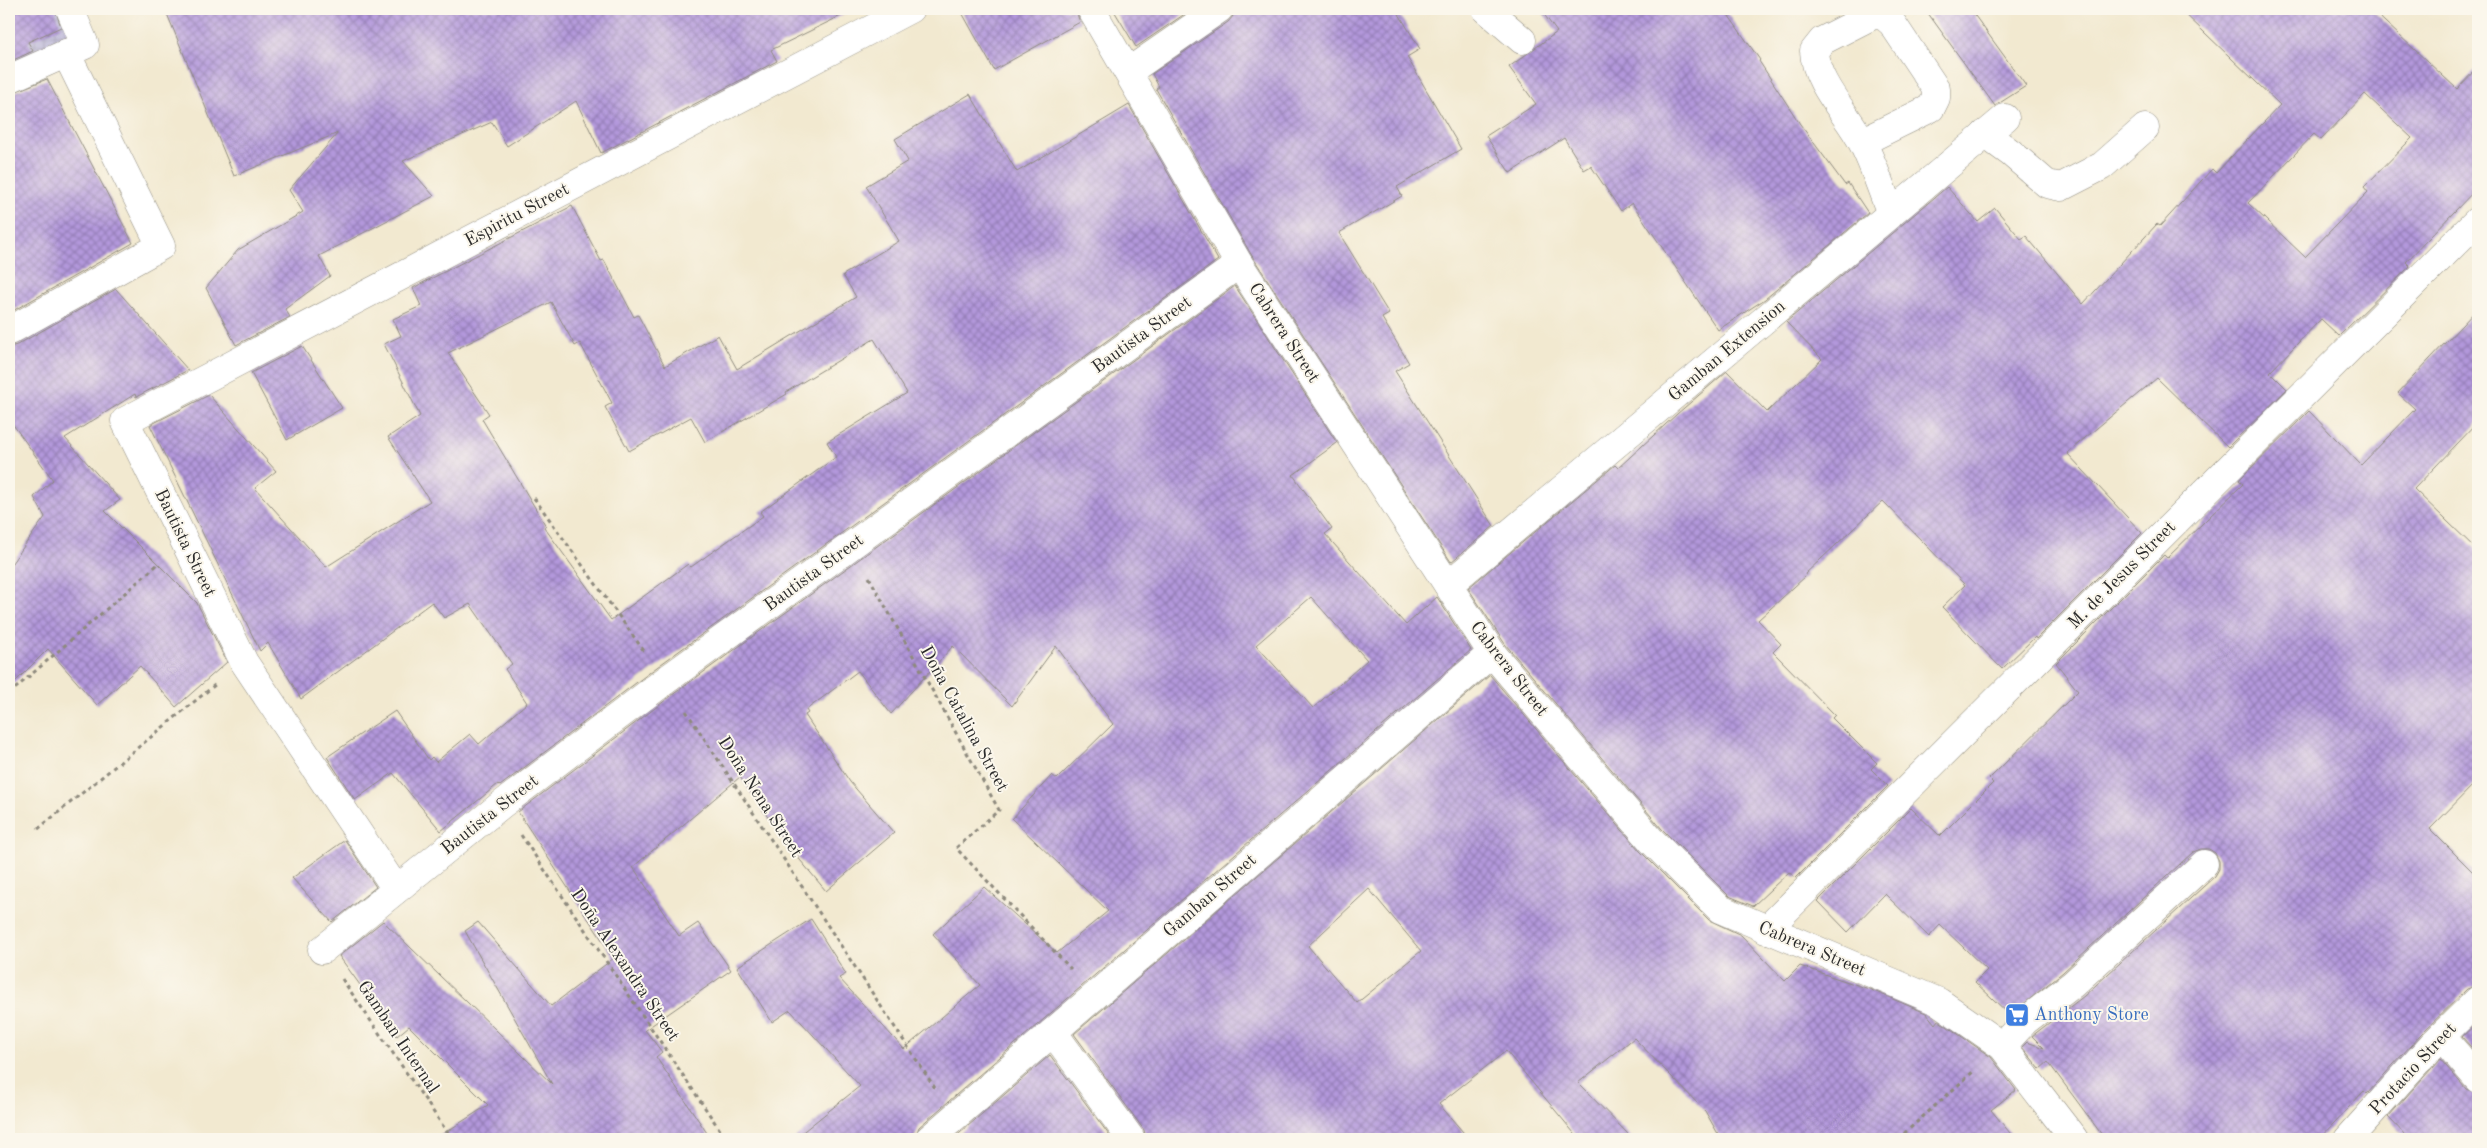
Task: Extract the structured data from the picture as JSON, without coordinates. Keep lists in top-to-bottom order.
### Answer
{
  "streets": {
    "street": [
      "Espiritu Street",
      "Cabrera Street",
      "Bautista Street",
      "Gamban Extension",
      "M. de Jesus Street",
      "Gamban Street",
      "Protacio Street"
    ],
    "path": [
      "Doña Catalina Street",
      "Doña Nena Street",
      "Doña Alexandra Street",
      "Gamban Internal"
    ]
  },
  "crossings": [
    ["Espiritu Street", "Bautista Street"],
    ["Cabrera Street", "Bautista Street"],
    ["Cabrera Street", "Gamban Extension"],
    ["Cabrera Street", "M. de Jesus Street"],
    ["Cabrera Street", "Gamban Street"],
    ["Bautista Street", "Doña Catalina Street"],
    ["Bautista Street", "Doña Nena Street"],
    ["Bautista Street", "Doña Alexandra Street"],
    ["Bautista Street", "Gamban Internal"],
    ["Doña Catalina Street", "Gamban Street"],
    ["Doña Nena Street", "Gamban Street"]
  ],
  "places": {
    "supermarket": ["Anthony Store"]
  }
}
